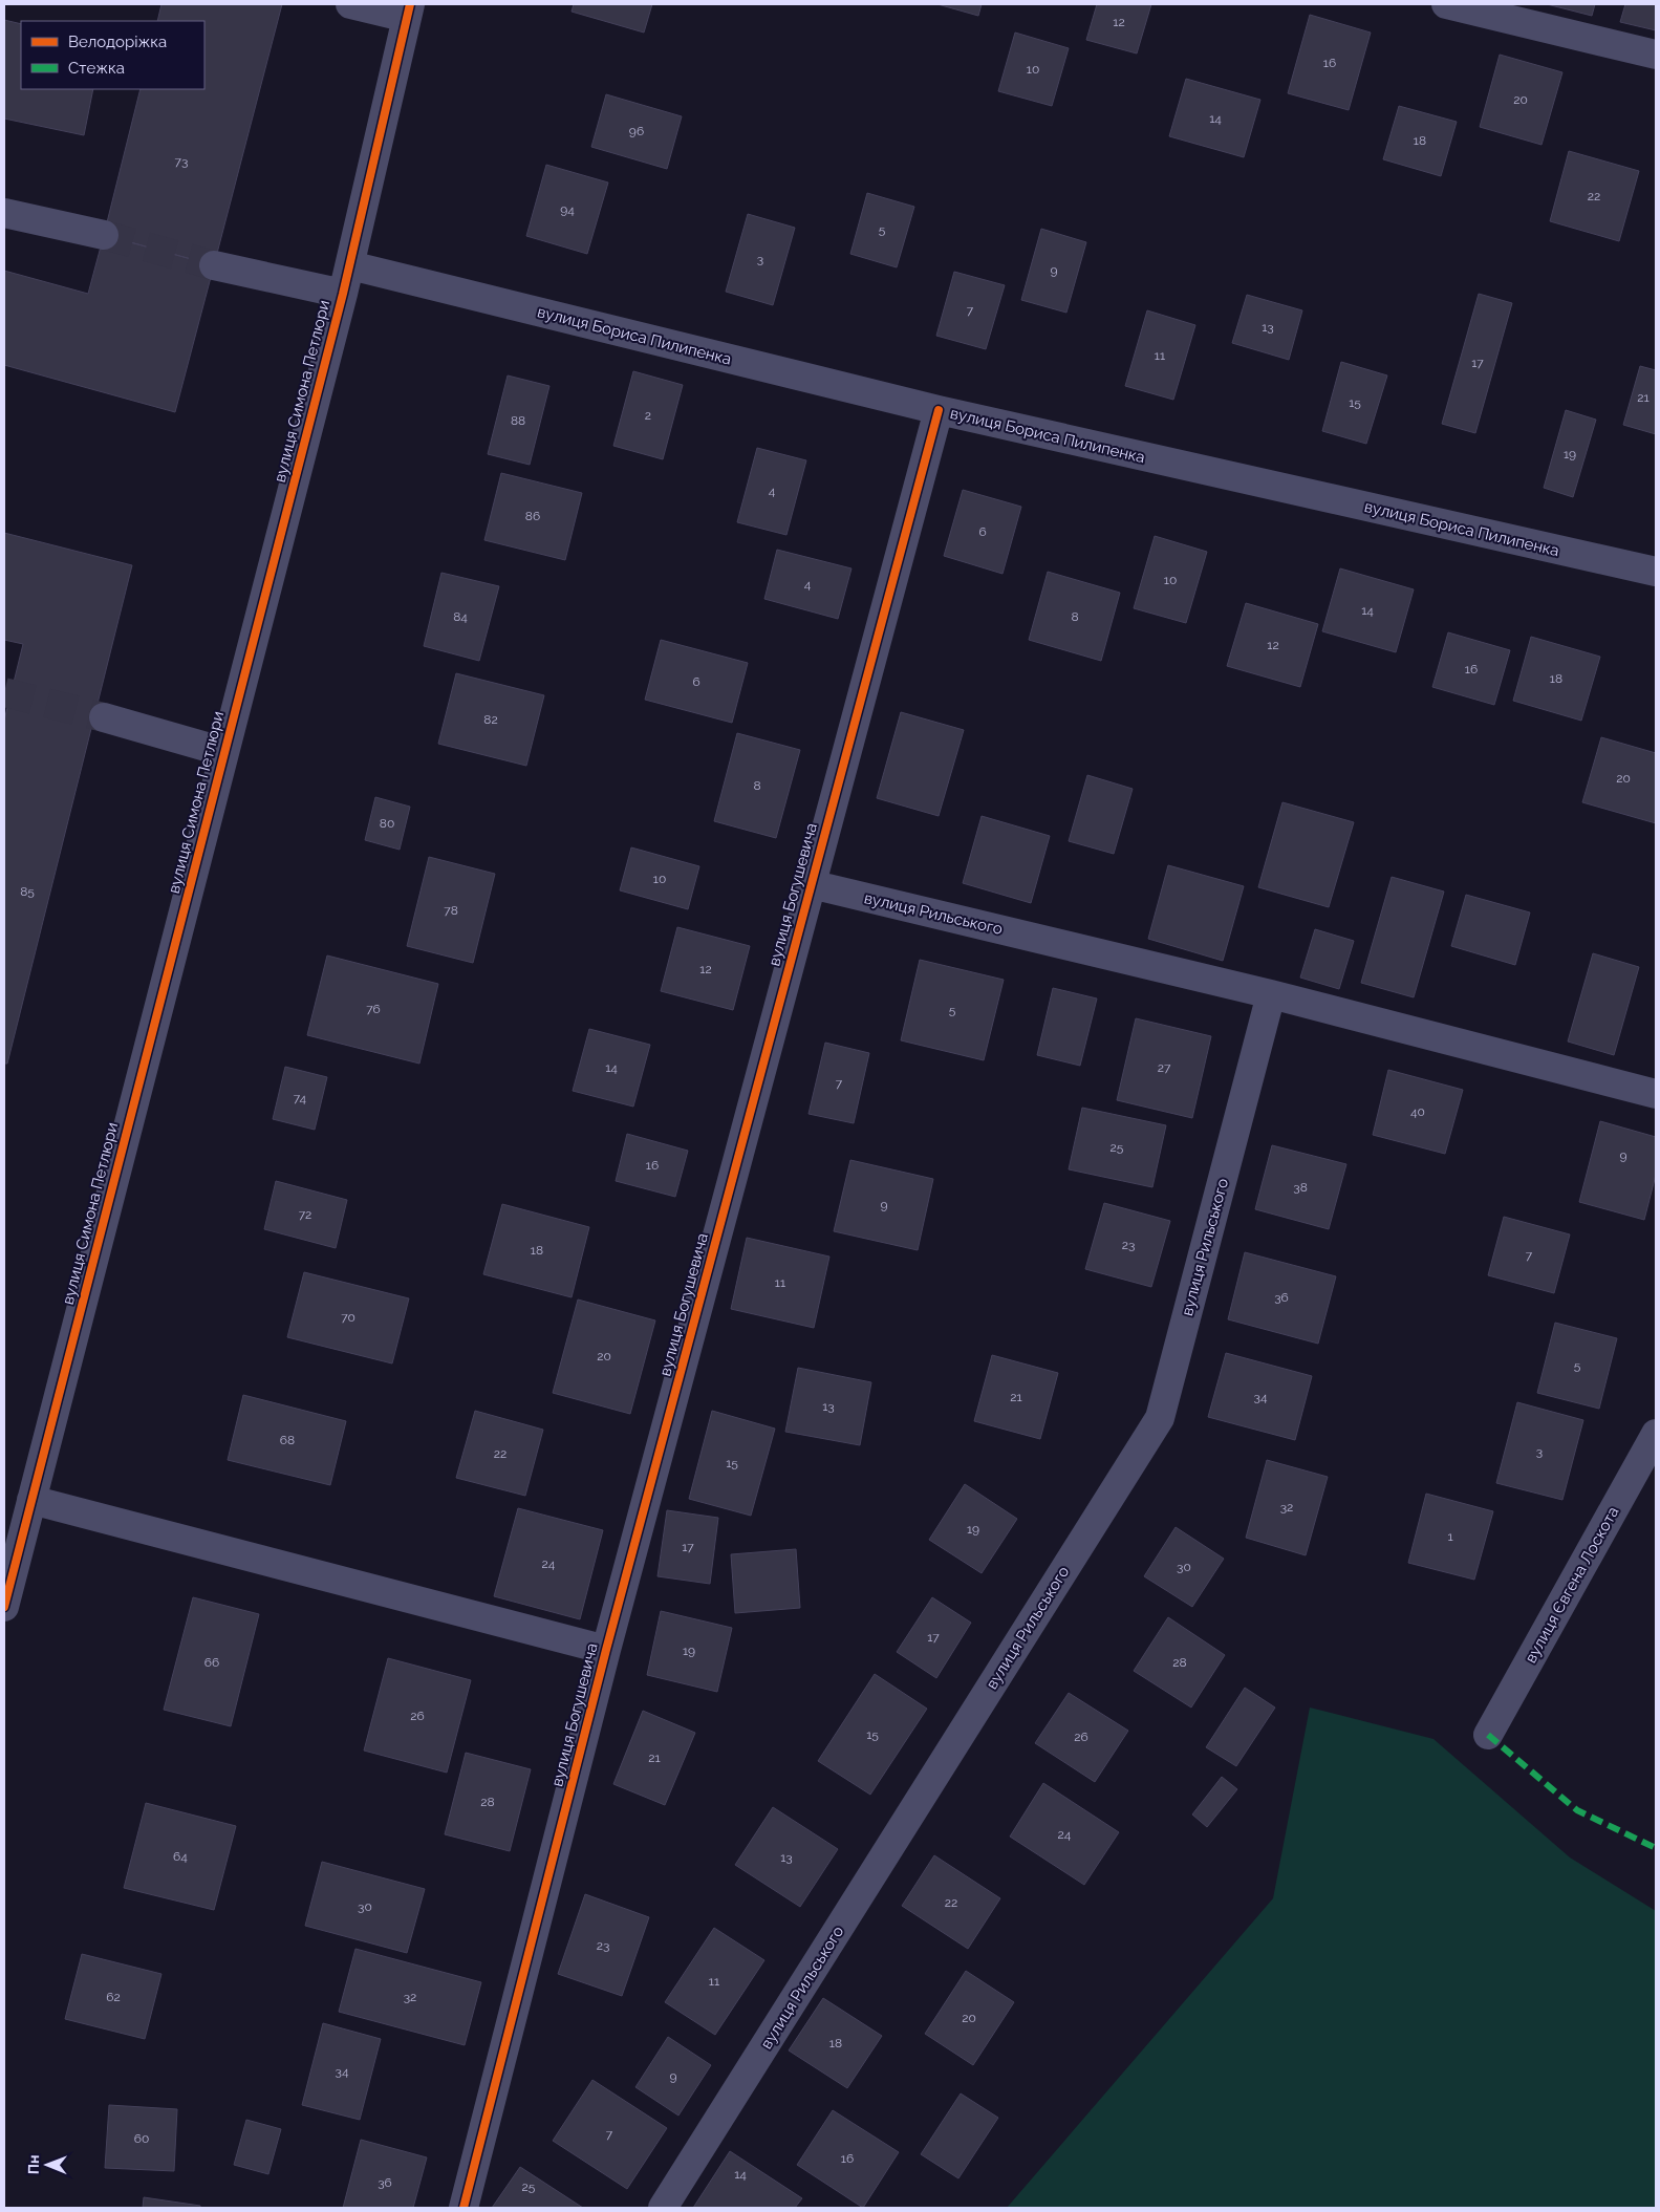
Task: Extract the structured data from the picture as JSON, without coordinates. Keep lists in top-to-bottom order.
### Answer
{
  "streets": {
    "street": [
      "вулиця Бориса Пилипенка",
      "вулиця Симона Петлюри",
      "вулиця Богушевича",
      "вулиця Рильського",
      "вулиця Євгена Лоскота"
    ]
  },
  "crossings": [
    ["вулиця Бориса Пилипенка", "вулиця Симона Петлюри"],
    ["вулиця Бориса Пилипенка", "вулиця Богушевича"],
    ["вулиця Богушевича", "вулиця Рильського"]
  ],
  "house_numbers": [
    "12",
    "16",
    "10",
    "20",
    "14",
    "96",
    "18",
    "73",
    "22",
    "94",
    "5",
    "3",
    "9",
    "7",
    "13",
    "11",
    "17",
    "21",
    "15",
    "2",
    "88",
    "19",
    "4",
    "86",
    "6",
    "10",
    "4",
    "14",
    "84",
    "8",
    "12",
    "16",
    "18",
    "6",
    "82",
    "20",
    "8",
    "80",
    "10",
    "85",
    "78",
    "12",
    "76",
    "5",
    "14",
    "27",
    "7",
    "74",
    "40",
    "25",
    "9",
    "16",
    "38",
    "9",
    "72",
    "23",
    "18",
    "7",
    "11",
    "36",
    "70",
    "20",
    "5",
    "21",
    "34",
    "13",
    "68",
    "3",
    "22",
    "15",
    "32",
    "19",
    "1",
    "17",
    "24",
    "30",
    "17",
    "19",
    "66",
    "28",
    "26",
    "15",
    "26",
    "21",
    "28",
    "24",
    "64",
    "13",
    "22",
    "30",
    "23",
    "11",
    "62",
    "32",
    "20",
    "18",
    "34",
    "9",
    "7",
    "60",
    "16",
    "14",
    "36",
    "25"
  ],
  "legend": ["Велодоріжка", "Стежка"],
  "north": "left"
}
